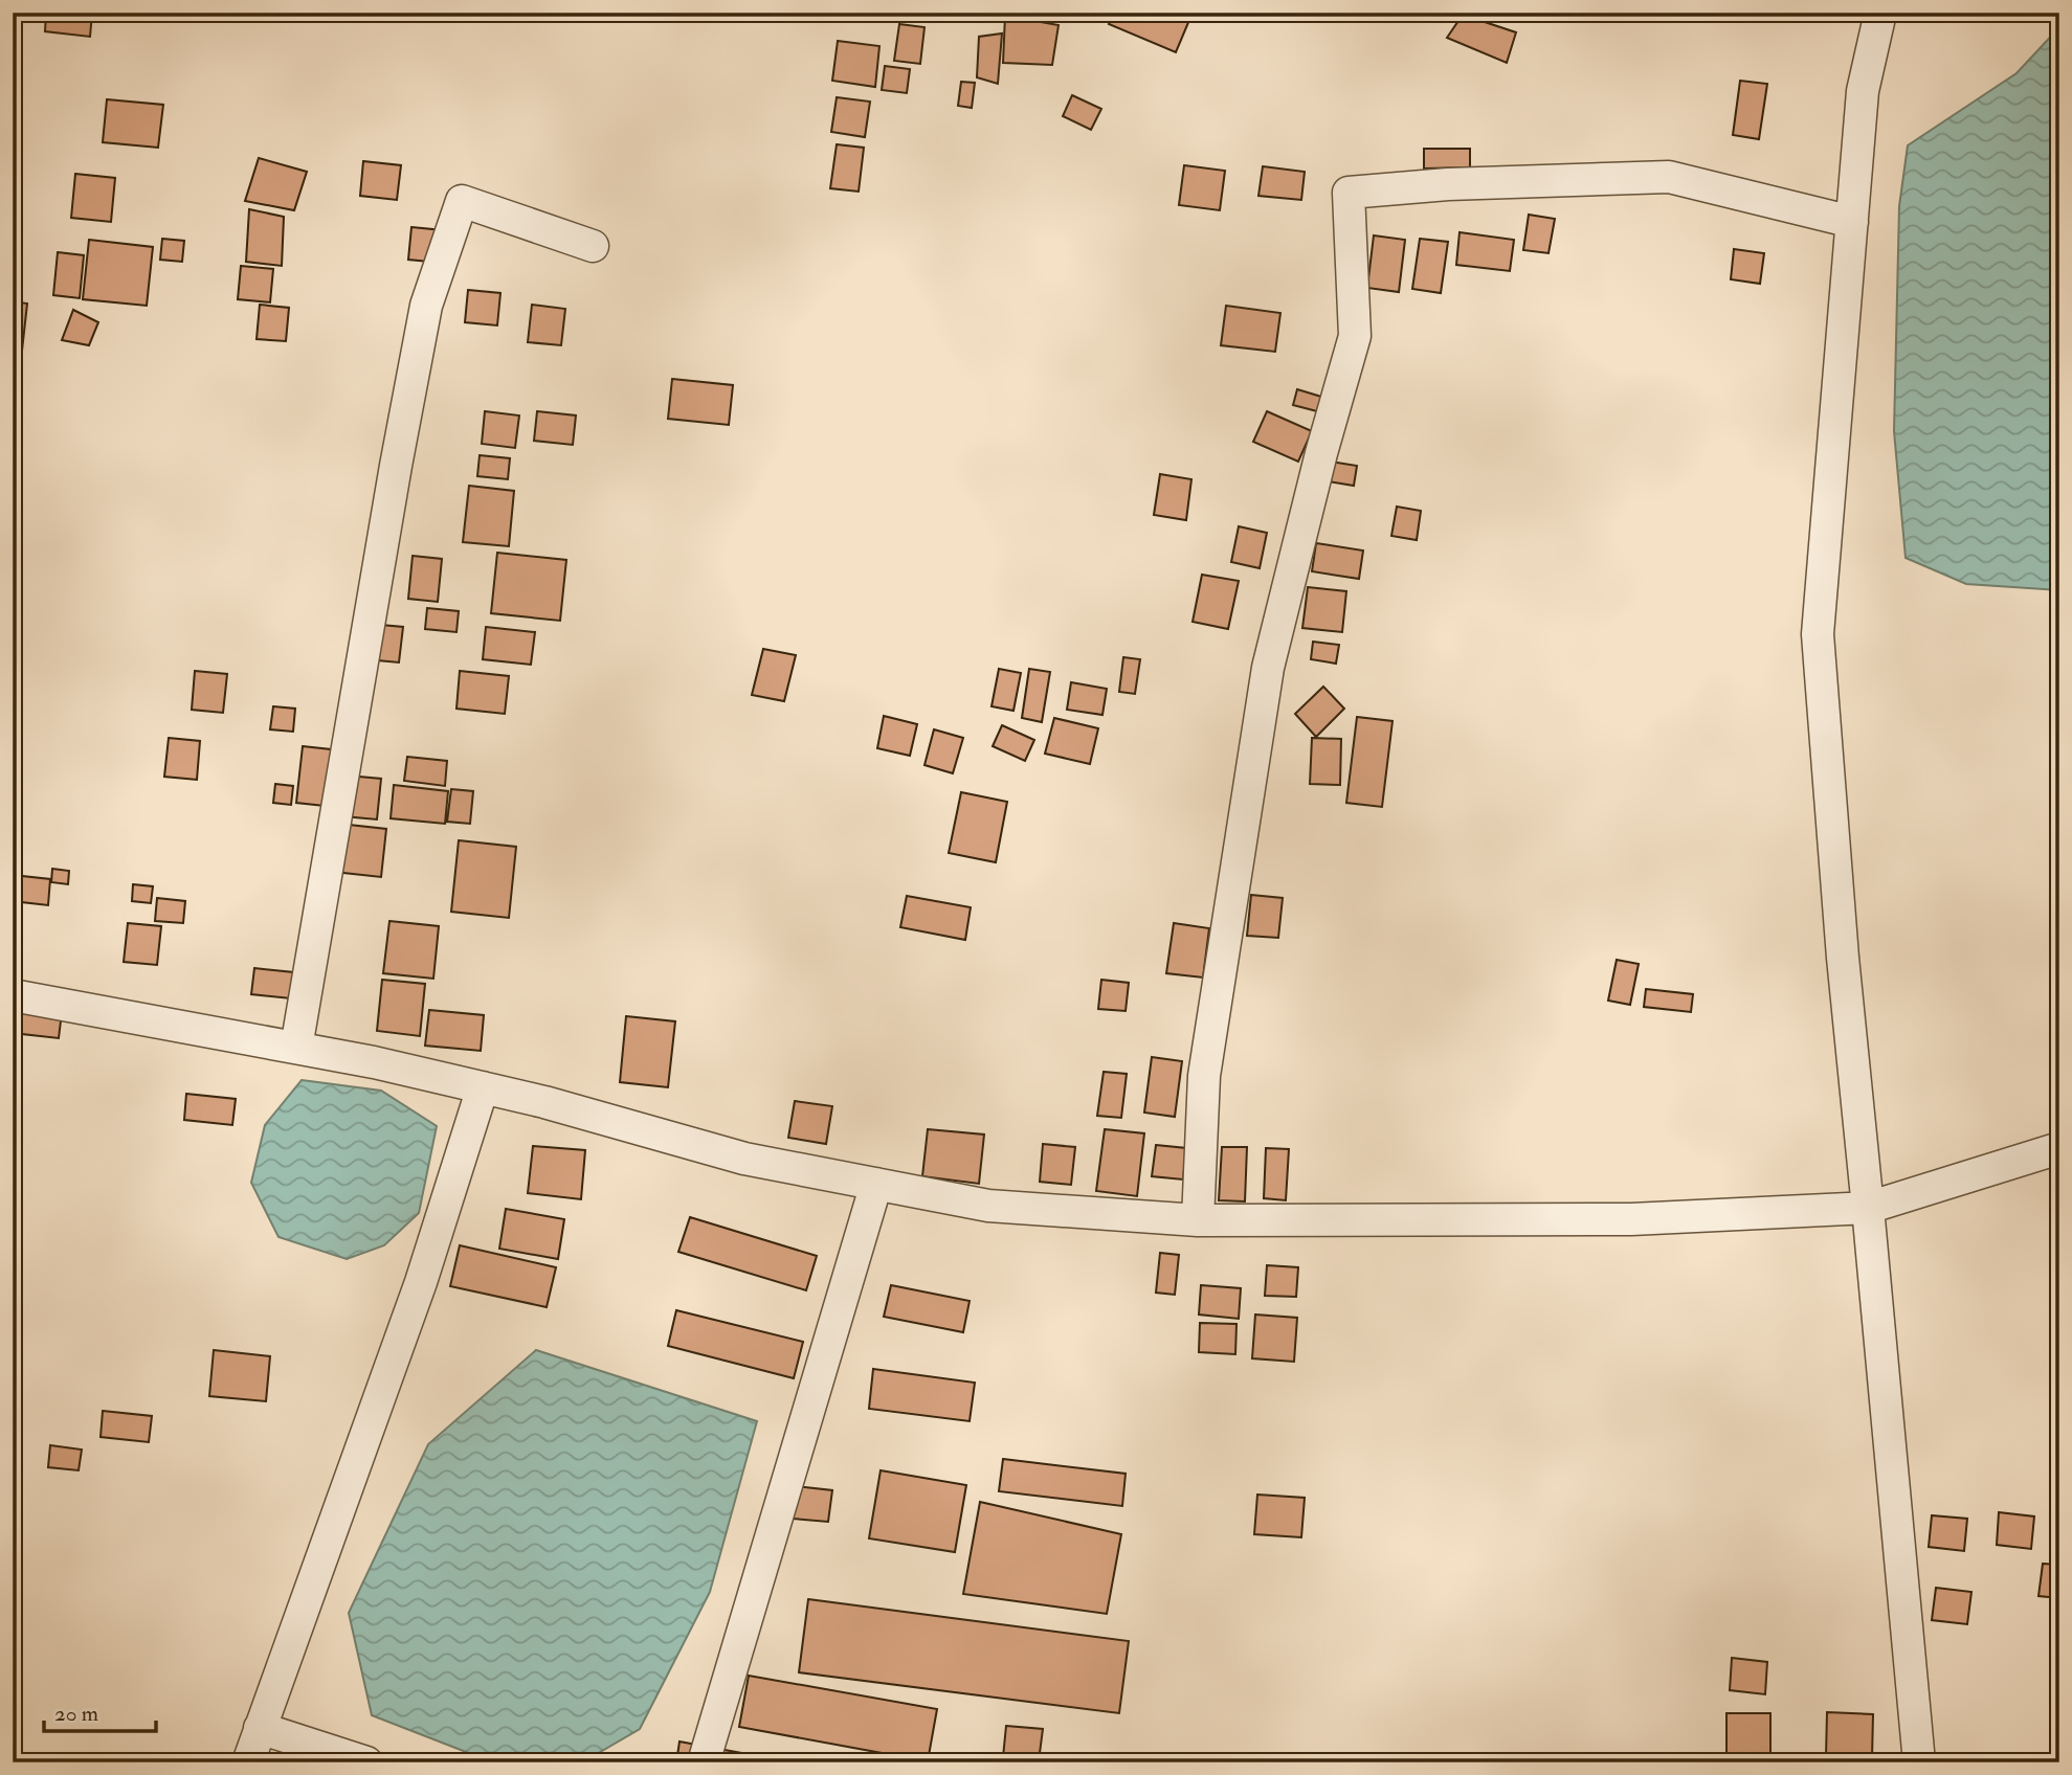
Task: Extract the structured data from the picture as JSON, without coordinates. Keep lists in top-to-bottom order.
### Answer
{
  "scale_bar": "20 m"
}
